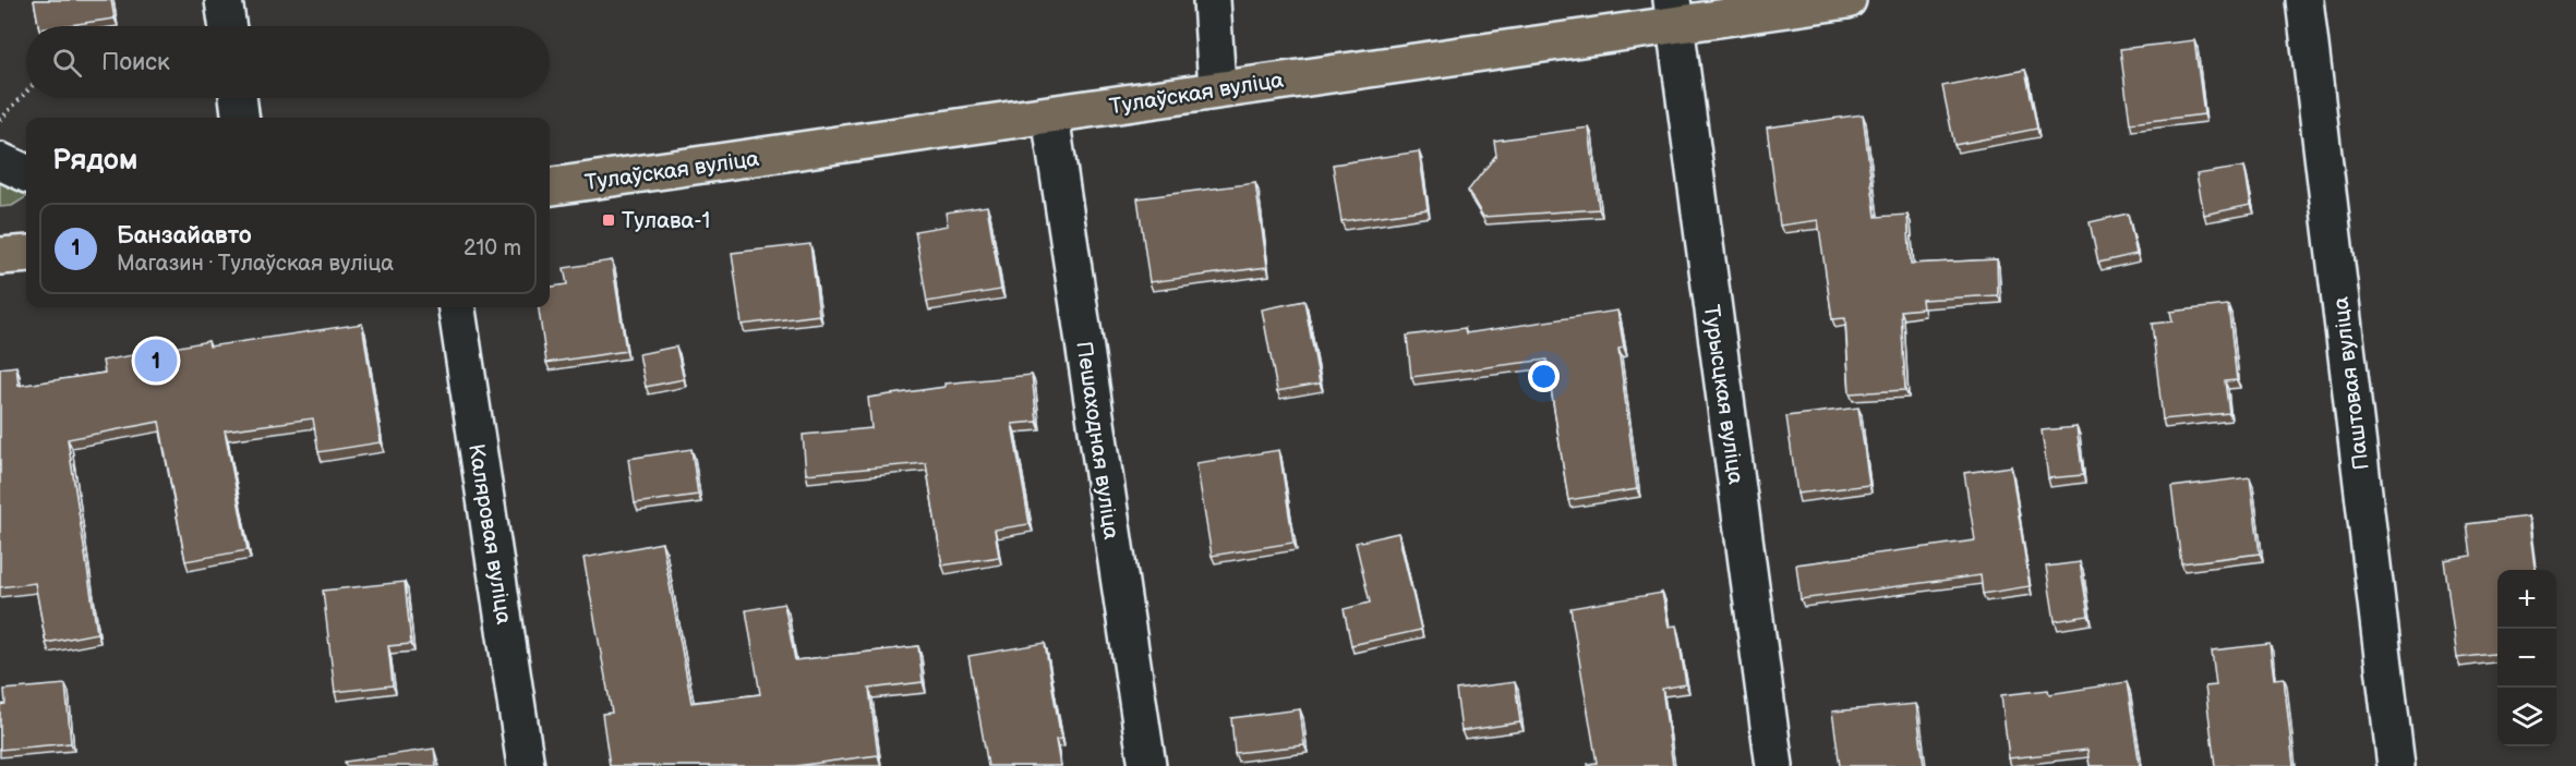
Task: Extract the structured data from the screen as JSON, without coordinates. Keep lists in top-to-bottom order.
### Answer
{
  "streets": {
    "main road": ["Тулаўская вуліца"],
    "street": [
      "Паштовая вуліца",
      "Турысцкая вуліца",
      "Пешаходная вуліца",
      "Каляровая вуліца"
    ]
  },
  "crossings": [
    ["Тулаўская вуліца", "Турысцкая вуліца"],
    ["Тулаўская вуліца", "Пешаходная вуліца"]
  ],
  "places": {
    "transit": ["Тулава-1"]
  },
  "page": {
    "search": "Поиск",
    "heading": "Рядом",
    "list": [
      {
        "mark": "1",
        "name": "Банзайавто",
        "note": "Магазин · Тулаўская вуліца",
        "value": "210 m"
      }
    ],
    "pins": "1",
    "map_buttons": ["+", "−"]
  }
}
